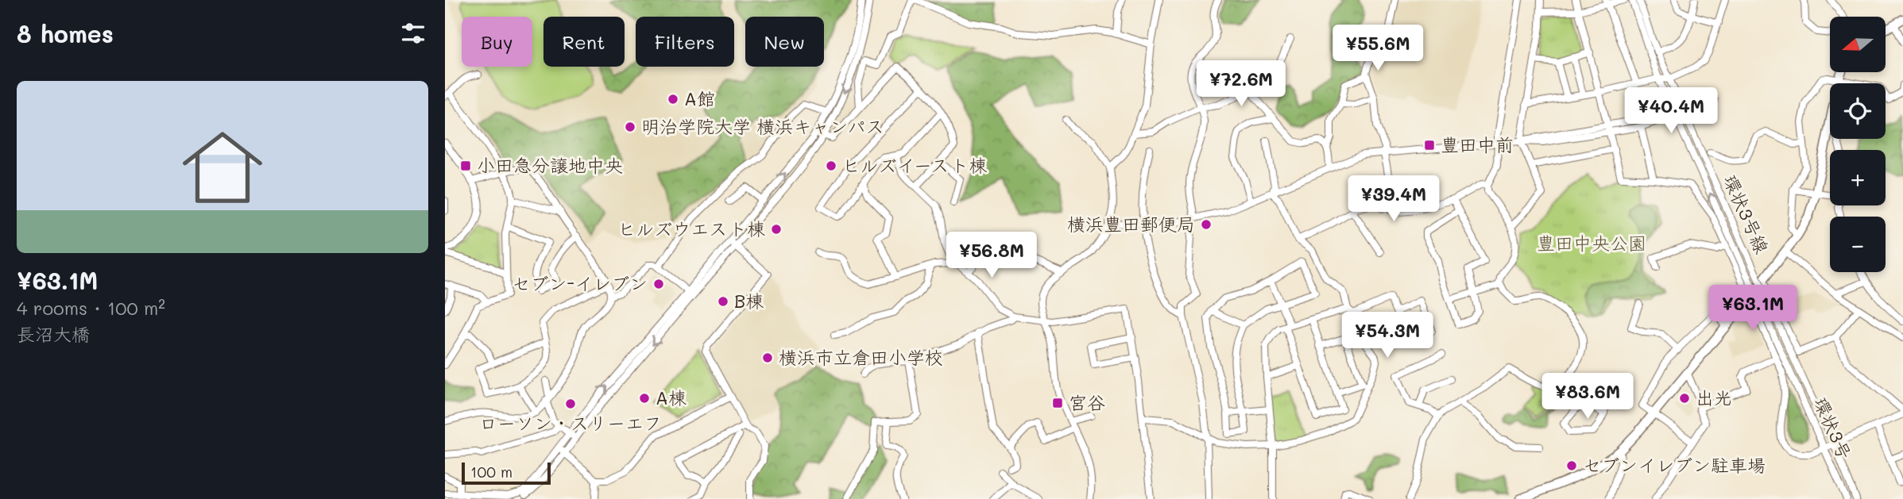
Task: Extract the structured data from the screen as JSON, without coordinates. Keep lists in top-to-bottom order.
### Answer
{
  "streets": {
    "street": ["環状3号線", "環状3号"]
  },
  "parks": ["豊田中央公園"],
  "places": {
    "other": [
      "A館",
      "明治学院大学 横浜キャンパス",
      "ヒルズイースト棟",
      "横浜豊田郵便局",
      "ヒルズウエスト棟",
      "セブン-イレブン",
      "B棟",
      "横浜市立倉田小学校",
      "A棟",
      "出光",
      "ローソン・スリーエフ",
      "セブンイレブン駐車場"
    ],
    "transit": ["豊田中前", "小田急分譲地中央", "宮谷"]
  },
  "scale_bar": "100 m",
  "north": "left",
  "page": {
    "heading": "8 homes",
    "map_buttons": ["+", "−"],
    "chip": [
      "Buy",
      "Rent",
      "Filters",
      "New"
    ],
    "price": [
      "¥55.6M",
      "¥72.6M",
      "¥40.4M",
      "¥39.4M",
      "¥56.8M",
      "¥63.1M",
      "¥54.3M",
      "¥83.6M"
    ],
    "list": [
      {
        "name": "¥63.1M",
        "note": "4 rooms · 100 m² · 長沼大橋"
      }
    ],
    "scale": "100 m"
  }
}
